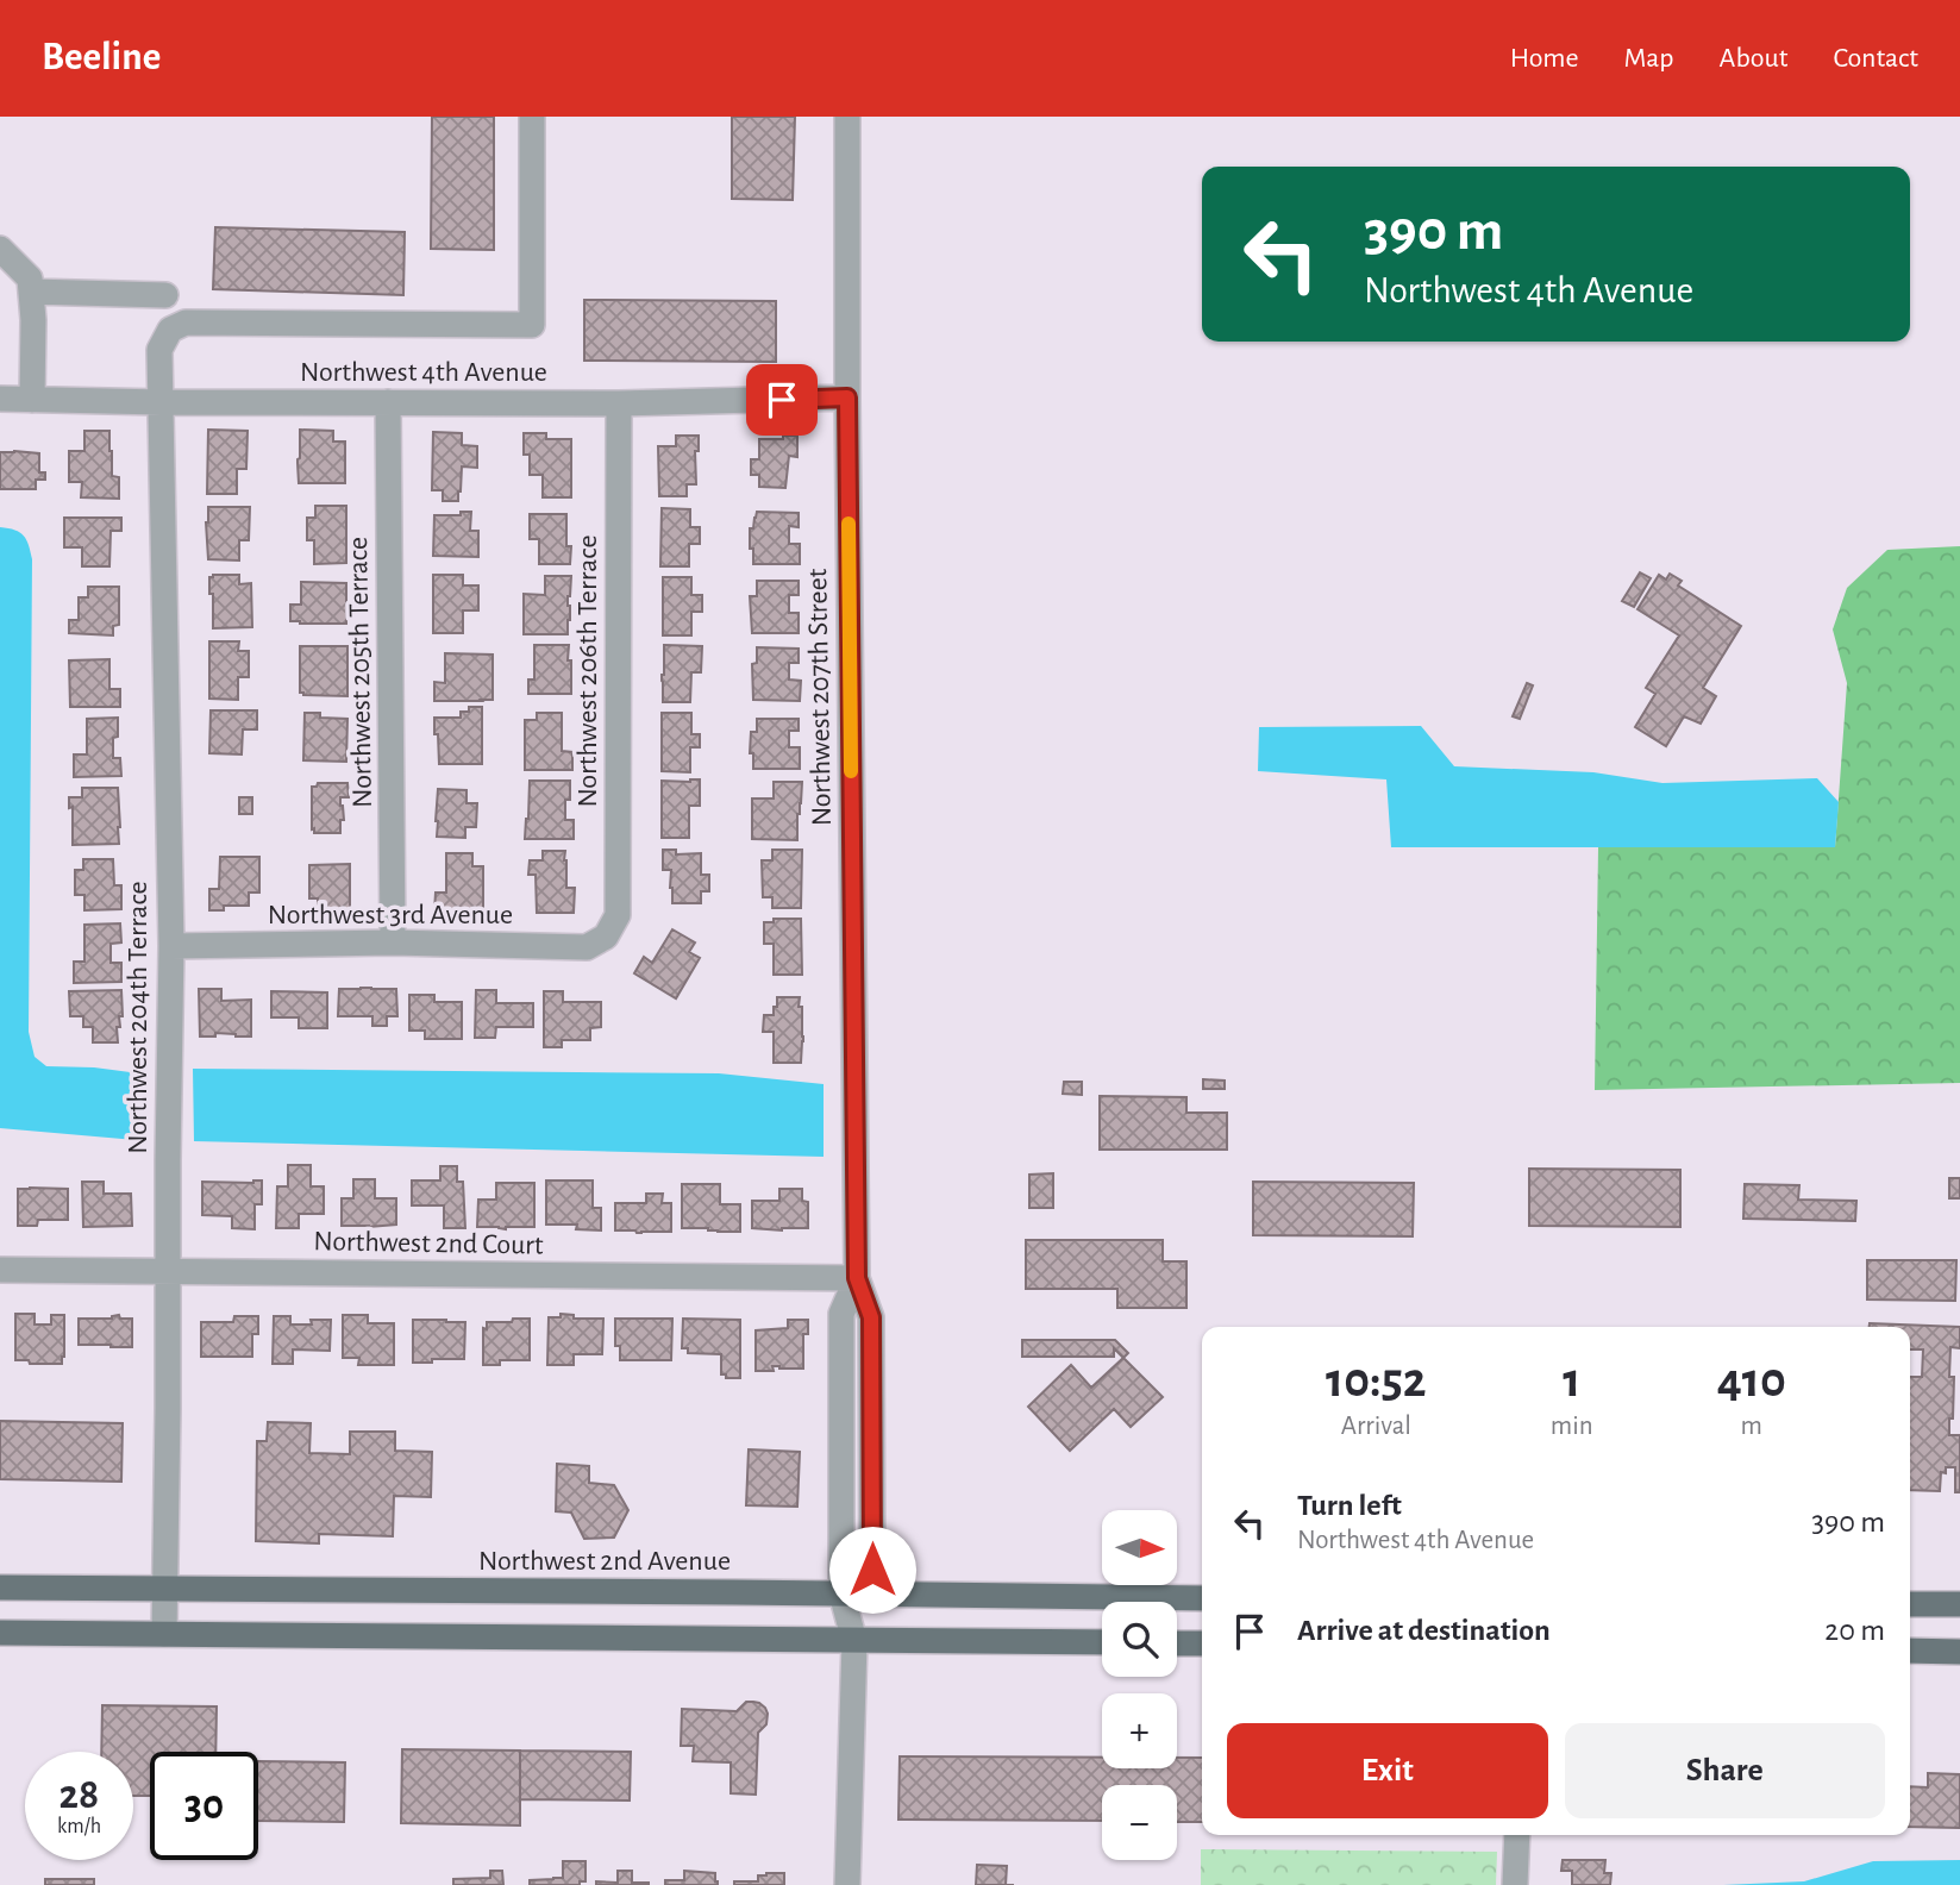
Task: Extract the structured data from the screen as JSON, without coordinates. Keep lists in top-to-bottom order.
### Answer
{
  "streets": {
    "main road": ["Northwest 2nd Avenue"],
    "street": [
      "Northwest 4th Avenue",
      "Northwest 206th Terrace",
      "Northwest 205th Terrace",
      "Northwest 207th Street",
      "Northwest 3rd Avenue",
      "Northwest 204th Terrace",
      "Northwest 2nd Court"
    ]
  },
  "crossings": [
    ["Northwest 4th Avenue", "Northwest 206th Terrace"],
    ["Northwest 4th Avenue", "Northwest 205th Terrace"],
    ["Northwest 4th Avenue", "Northwest 207th Street"],
    ["Northwest 4th Avenue", "Northwest 204th Terrace"],
    ["Northwest 206th Terrace", "Northwest 3rd Avenue"],
    ["Northwest 205th Terrace", "Northwest 3rd Avenue"],
    ["Northwest 207th Street", "Northwest 2nd Court"],
    ["Northwest 207th Street", "Northwest 2nd Avenue"],
    ["Northwest 3rd Avenue", "Northwest 204th Terrace"],
    ["Northwest 204th Terrace", "Northwest 2nd Court"],
    ["Northwest 204th Terrace", "Northwest 2nd Avenue"]
  ],
  "north": "right",
  "page": {
    "header": "Beeline",
    "nav": [
      "Home",
      "Map",
      "About",
      "Contact"
    ],
    "turn": ["390 m", "Northwest 4th Avenue"],
    "eta": [
      "10:52",
      "Arrival",
      "1",
      "min",
      "410",
      "m"
    ],
    "list": [
      {
        "name": "Turn left",
        "note": "Northwest 4th Avenue",
        "value": "390 m"
      },
      {
        "name": "Arrive at destination",
        "value": "20 m"
      }
    ],
    "map_buttons": ["+", "−"],
    "buttons": ["Exit", "Share"],
    "speed": "28 km/h",
    "limit": "30"
  }
}
